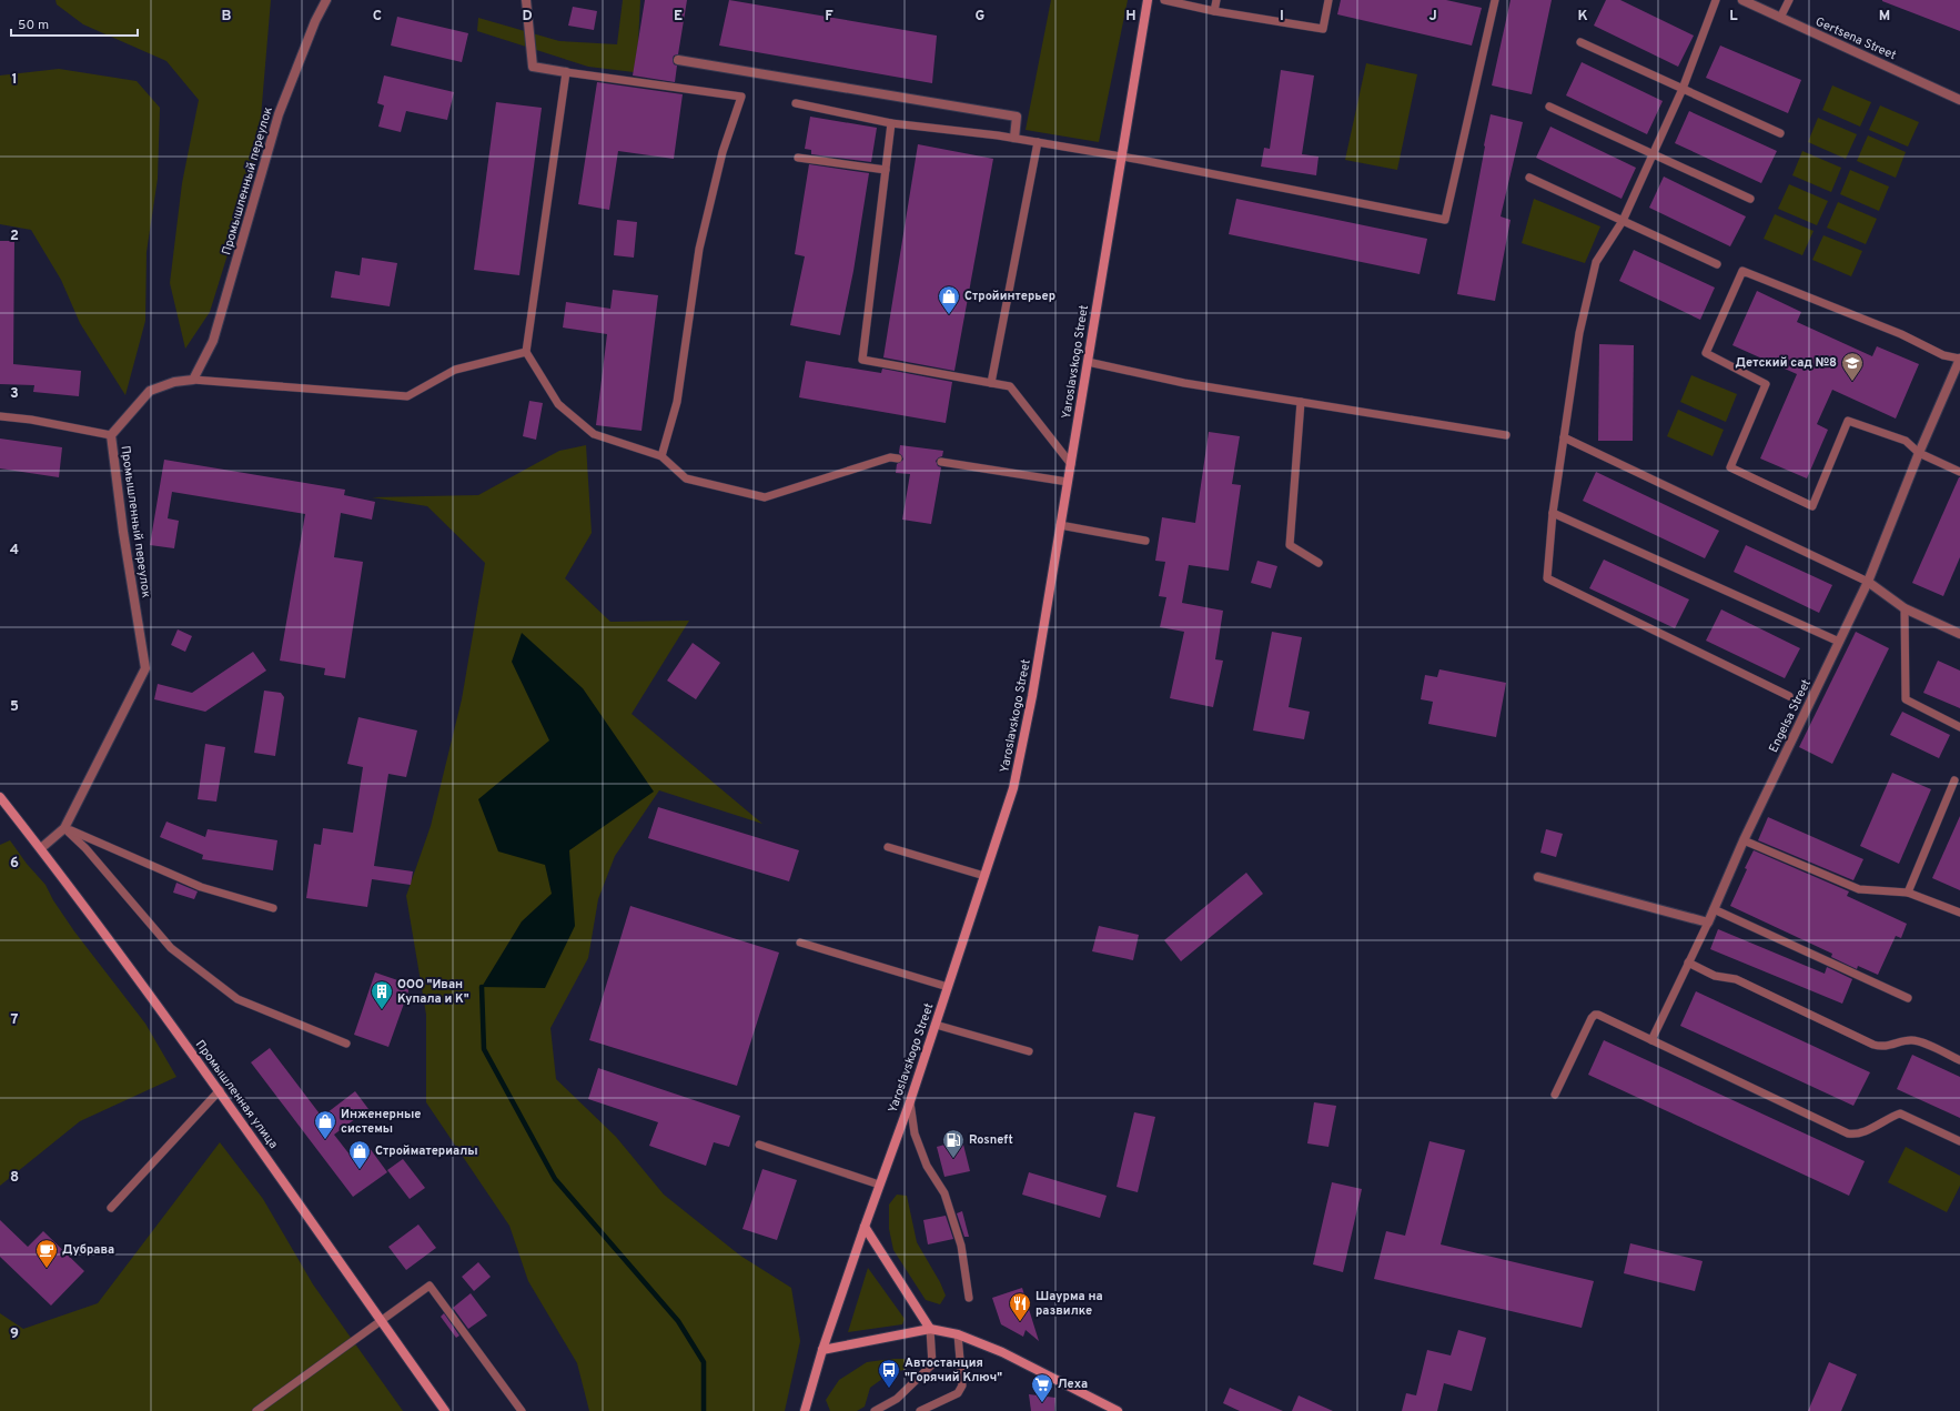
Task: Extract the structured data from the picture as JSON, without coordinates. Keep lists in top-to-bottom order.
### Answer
{
  "streets": {
    "street": [
      "Gertsena Street",
      "Промышленный переулок",
      "Yaroslavskogo Street",
      "Engelsa Street",
      "Промышленная улица"
    ]
  },
  "crossings": [
    ["Промышленный переулок", "Промышленная улица"]
  ],
  "places": {
    "shop": ["Стройинтерьер", "Инженерные системы", "Стройматериалы"],
    "school or university": ["Детский сад №8"],
    "building": ["ООО \"Иван Купала и К\""],
    "fuel station": ["Rosneft"],
    "cafe": ["Дубрава"],
    "restaurant": ["Шаурма на развилке"],
    "bus stop": ["Автостанция \"Горячий Ключ\""],
    "supermarket": ["Леха"]
  },
  "scale_bar": "50 m",
  "grid": {
    "columns": [
      "B",
      "C",
      "D",
      "E",
      "F",
      "G",
      "H",
      "I",
      "J",
      "K",
      "L",
      "M"
    ],
    "rows": [
      "1",
      "2",
      "3",
      "4",
      "5",
      "6",
      "7",
      "8",
      "9"
    ]
  }
}
